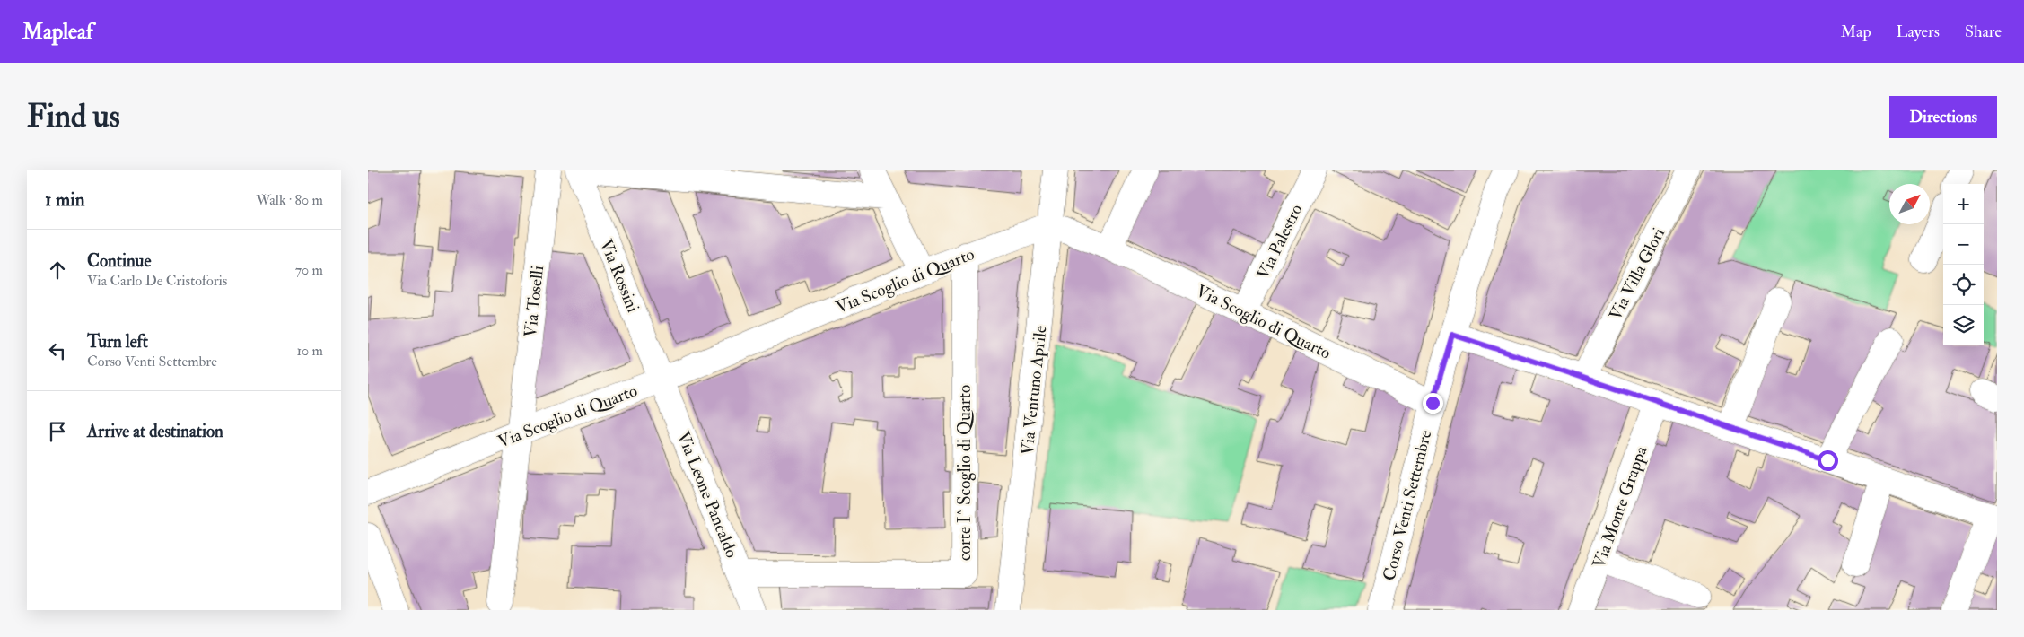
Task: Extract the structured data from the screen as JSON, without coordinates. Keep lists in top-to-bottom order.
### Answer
{
  "streets": {
    "street": [
      "Via Palestro",
      "Via Villa Glori",
      "Via Rossini",
      "Via Scoglio di Quarto",
      "Via Toselli",
      "Via Ventuno Aprile",
      "corte I^ Scoglio di Quarto",
      "Via Leone Pancaldo",
      "Corso Venti Settembre",
      "Via Monte Grappa"
    ]
  },
  "crossings": [
    ["Via Palestro", "Via Scoglio di Quarto"],
    ["Via Rossini", "Via Scoglio di Quarto"],
    ["Via Rossini", "Via Leone Pancaldo"],
    ["Via Scoglio di Quarto", "Via Toselli"],
    ["Via Scoglio di Quarto", "Via Ventuno Aprile"],
    ["Via Scoglio di Quarto", "corte I^ Scoglio di Quarto"],
    ["Via Scoglio di Quarto", "Via Leone Pancaldo"],
    ["Via Scoglio di Quarto", "Corso Venti Settembre"],
    ["corte I^ Scoglio di Quarto", "Via Leone Pancaldo"]
  ],
  "north": "top right",
  "page": {
    "header": "Mapleaf",
    "nav": ["Map", "Layers", "Share"],
    "buttons": "Directions",
    "title": "Find us",
    "heading": ["1 min", "Walk · 80 m"],
    "map_buttons": ["+", "−"],
    "list": [
      ["Continue", "Via Carlo De Cristoforis", "70 m"],
      ["Turn left", "Corso Venti Settembre", "10 m"],
      "Arrive at destination"
    ]
  }
}
